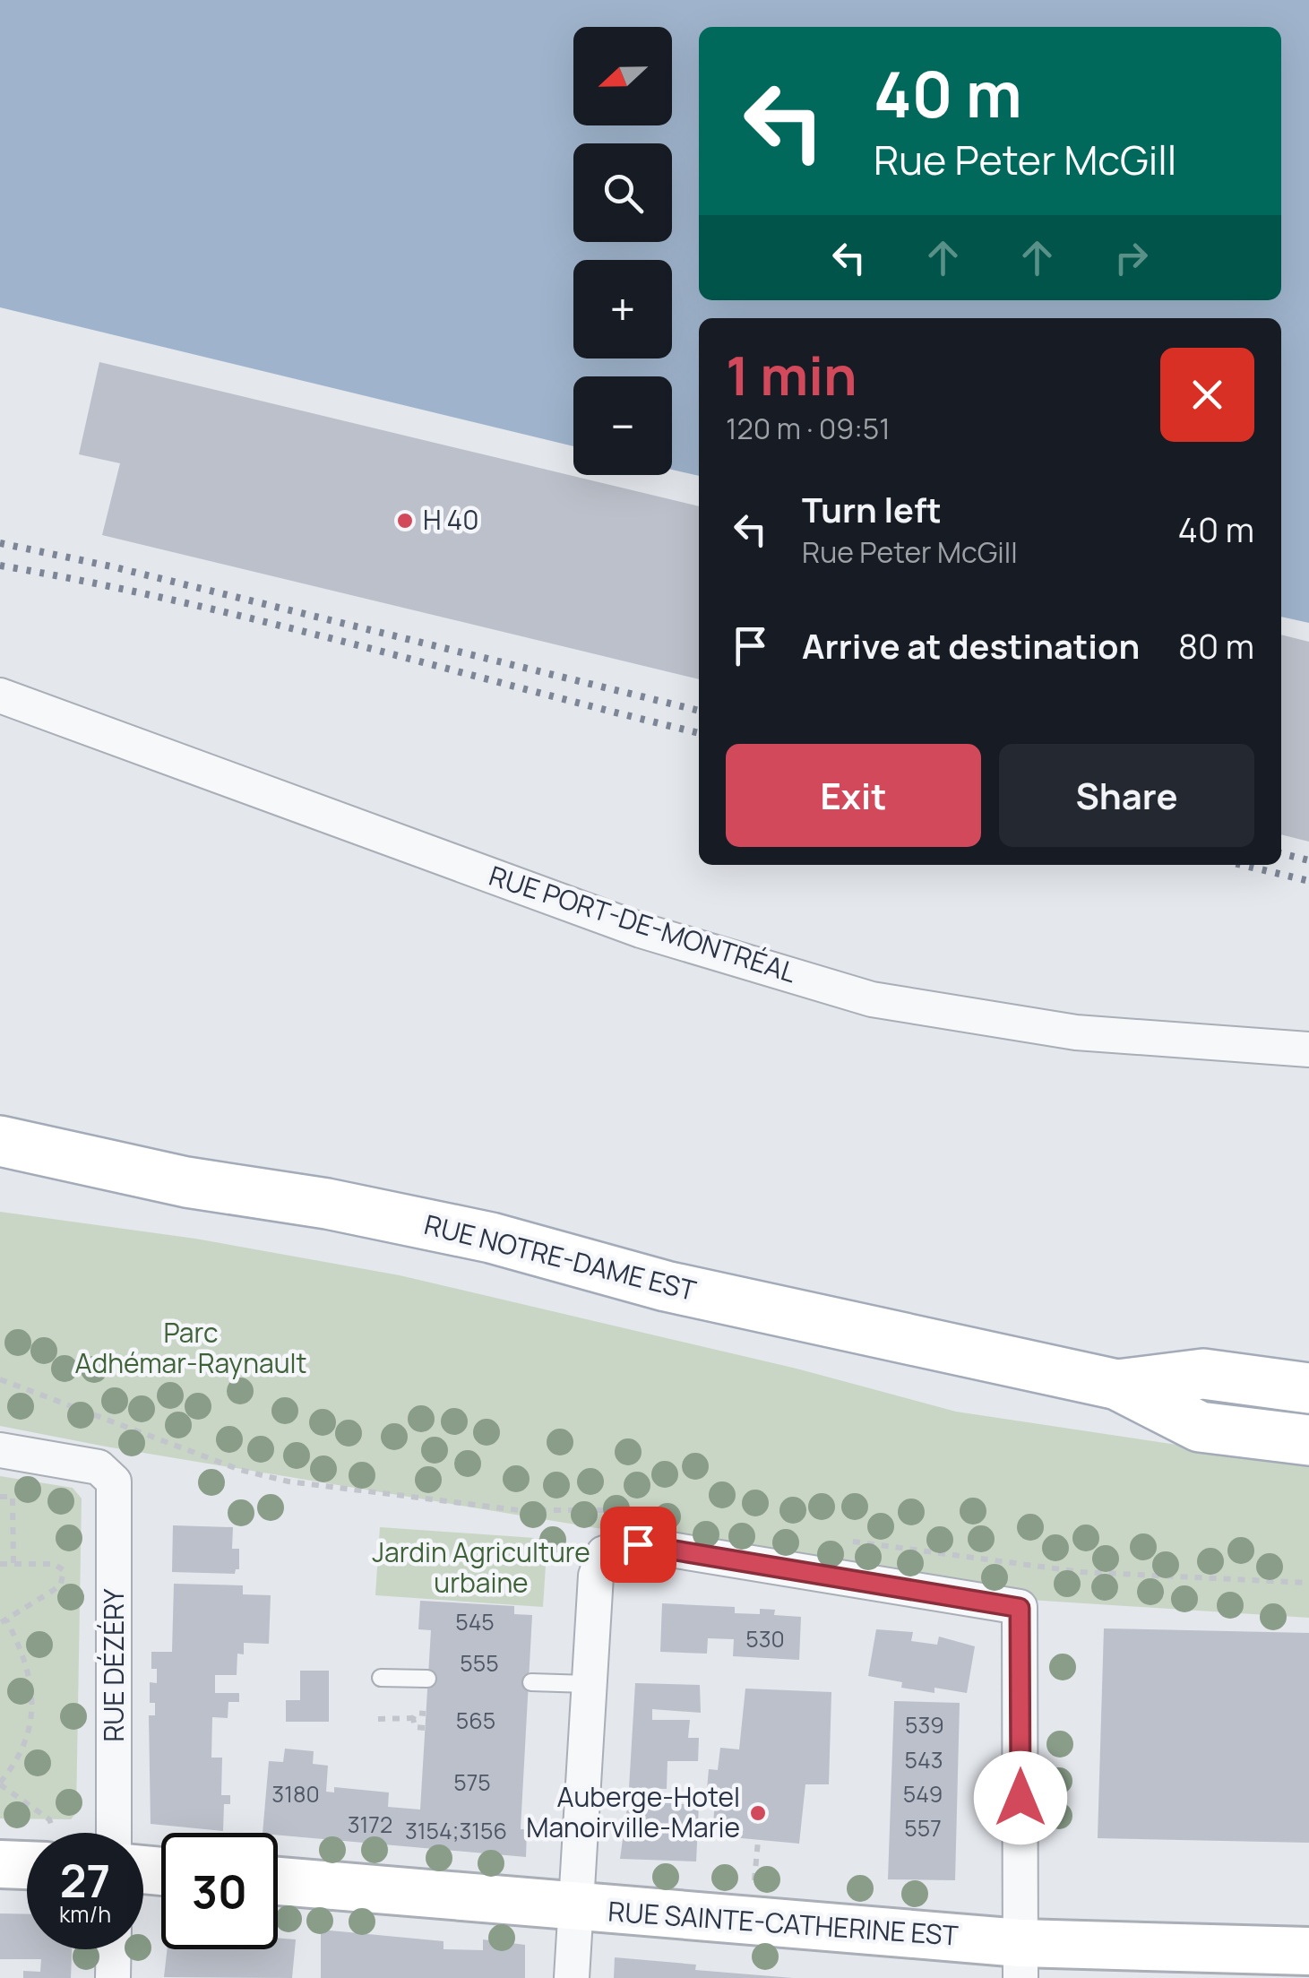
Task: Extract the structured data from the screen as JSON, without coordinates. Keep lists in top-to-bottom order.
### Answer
{
  "streets": {
    "main road": ["RUE NOTRE-DAME EST"],
    "street": ["RUE PORT-DE-MONTRÉAL", "RUE DÉZÉRY", "RUE SAINTE-CATHERINE EST"]
  },
  "parks": ["Parc Adhémar-Raynault", "Jardin Agriculture urbaine"],
  "places": ["H 40", "Auberge-Hotel Manoirville-Marie"],
  "house_numbers": [
    "545",
    "530",
    "555",
    "565",
    "539",
    "543",
    "575",
    "3180",
    "549",
    "3172",
    "557",
    "3154;3156"
  ],
  "north": "left",
  "page": {
    "map_buttons": ["+", "−"],
    "turn": ["40 m", "Rue Peter McGill"],
    "heading": ["1 min", "120 m · 09:51"],
    "list": [
      {
        "name": "Turn left",
        "note": "Rue Peter McGill",
        "value": "40 m"
      },
      {
        "name": "Arrive at destination",
        "value": "80 m"
      }
    ],
    "buttons": ["Exit", "Share"],
    "speed": "27 km/h",
    "limit": "30"
  }
}
